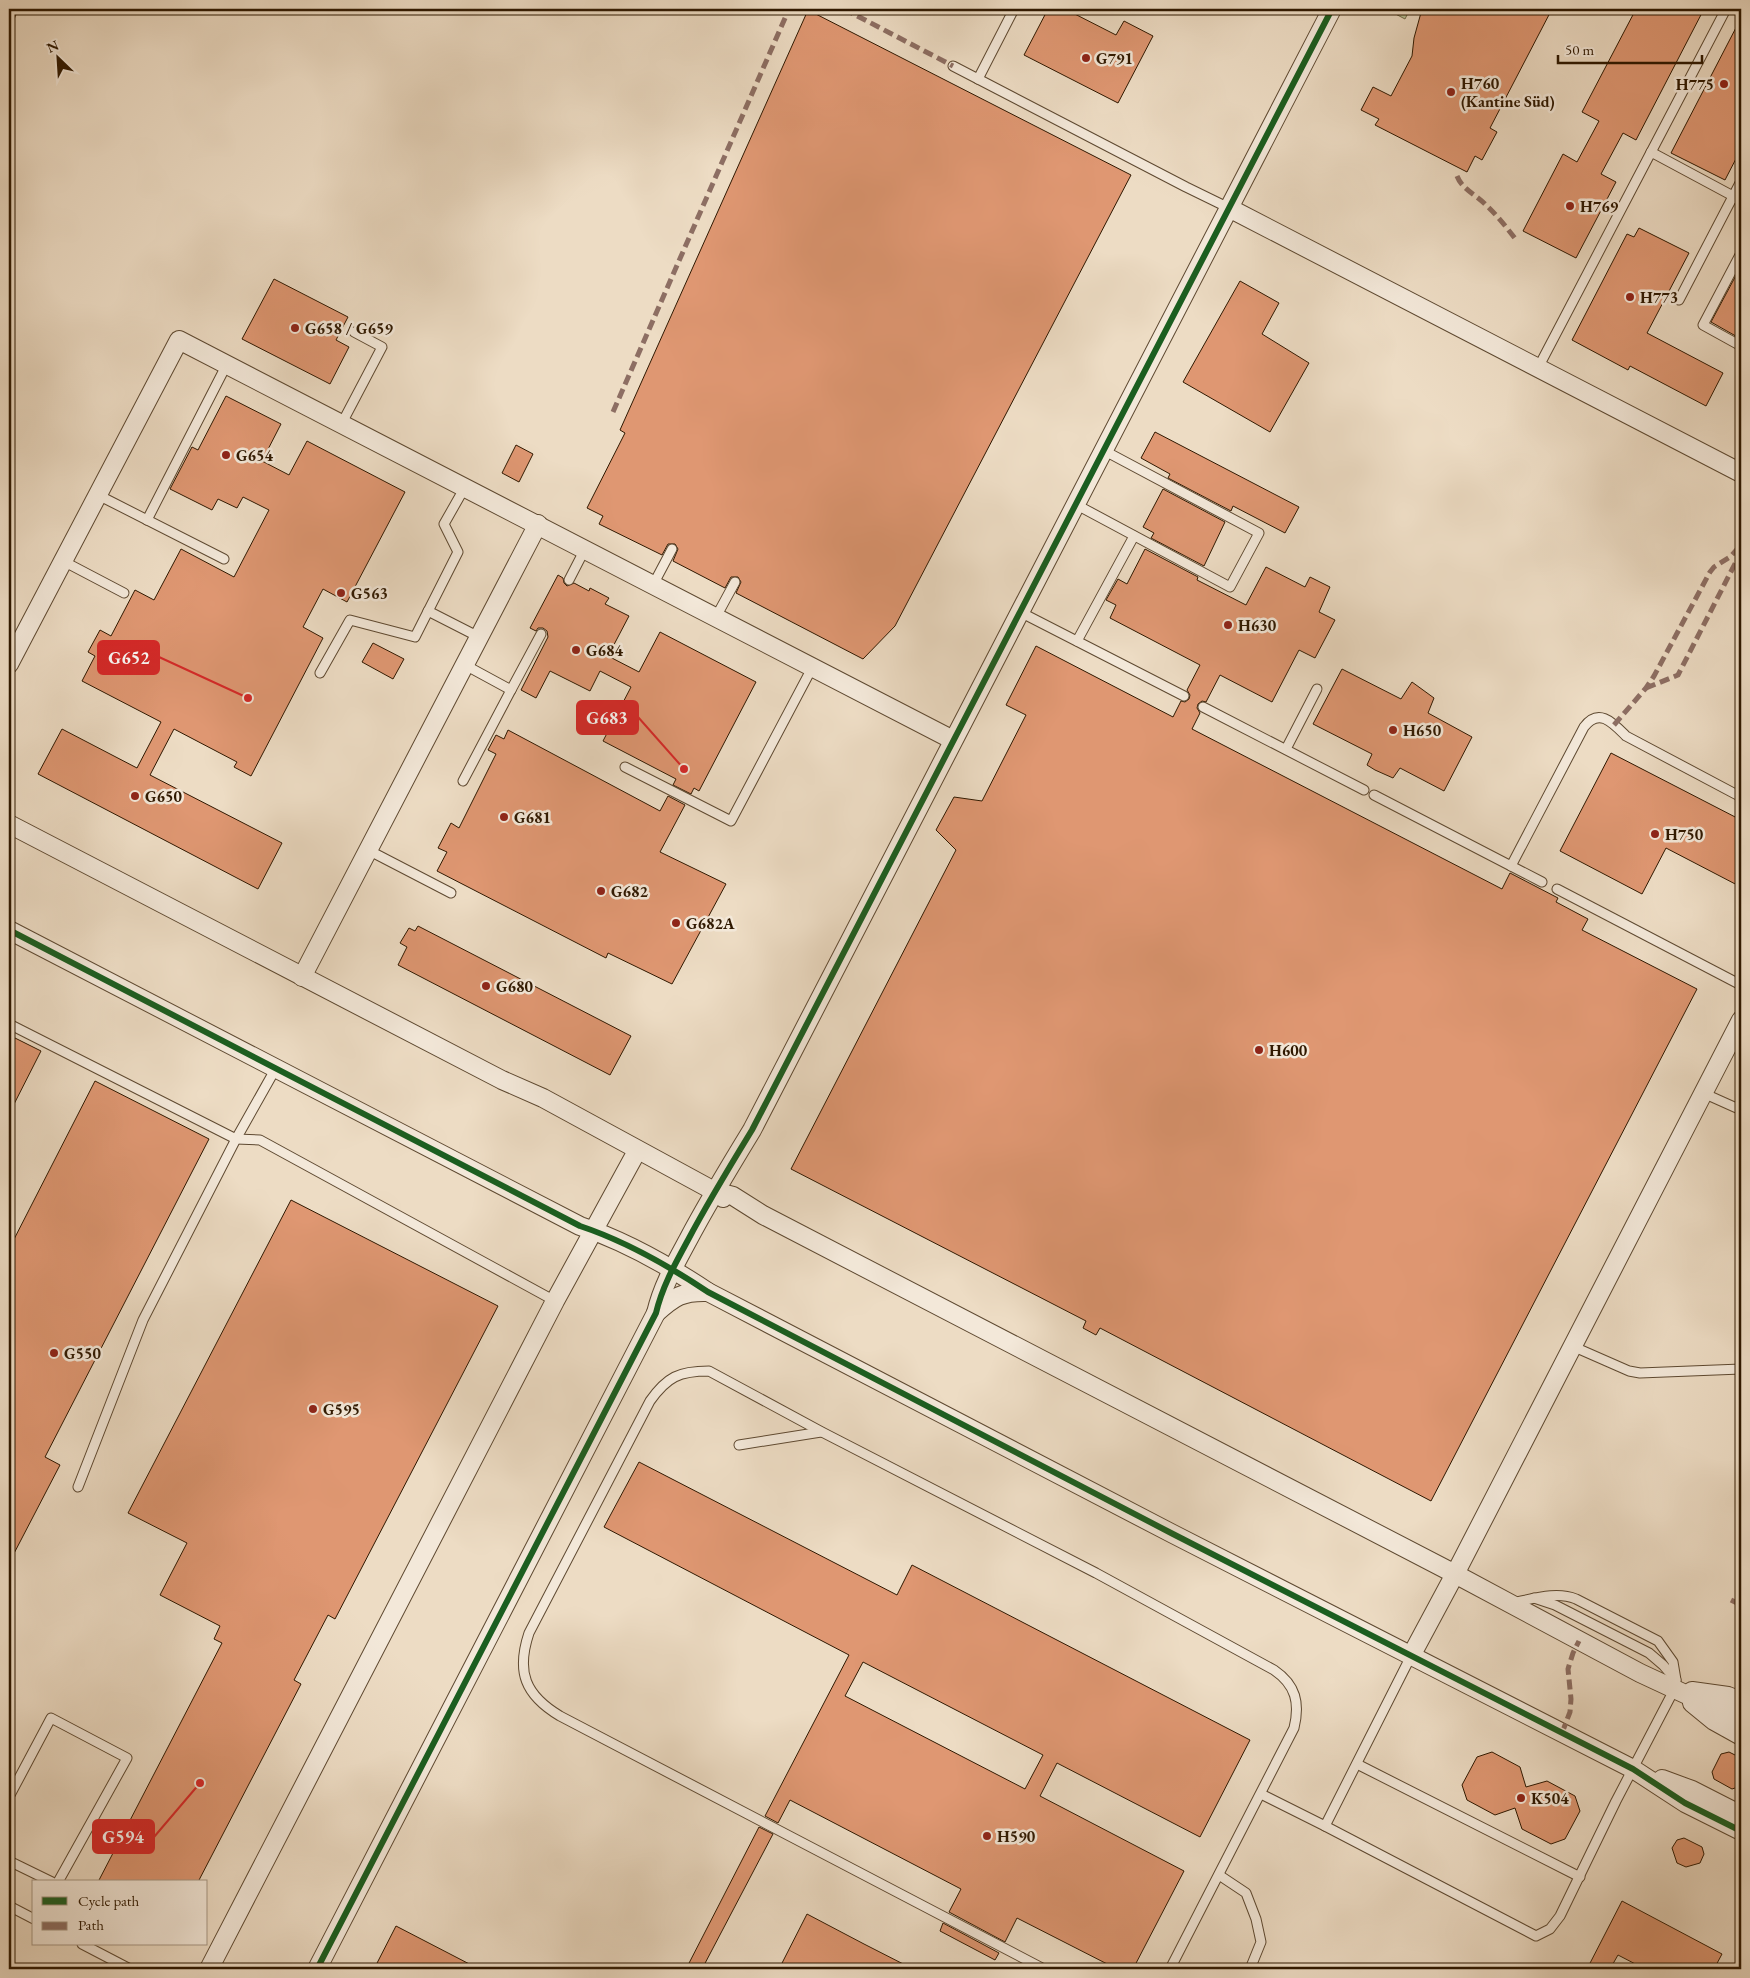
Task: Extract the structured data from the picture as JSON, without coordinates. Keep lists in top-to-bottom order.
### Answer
{
  "places": [
    "G791",
    "H775",
    "H760 (Kantine Süd)",
    "H769",
    "H773",
    "G658 / G659",
    "G654",
    "G563",
    "H630",
    "G684",
    "G652",
    "H650",
    "G683",
    "G650",
    "G681",
    "H750",
    "G682",
    "G682A",
    "G680",
    "H600",
    "G550",
    "G595",
    "G594",
    "K504",
    "H590"
  ],
  "legend": ["Cycle path", "Path"],
  "scale_bar": "50 m",
  "north": "top left"
}
